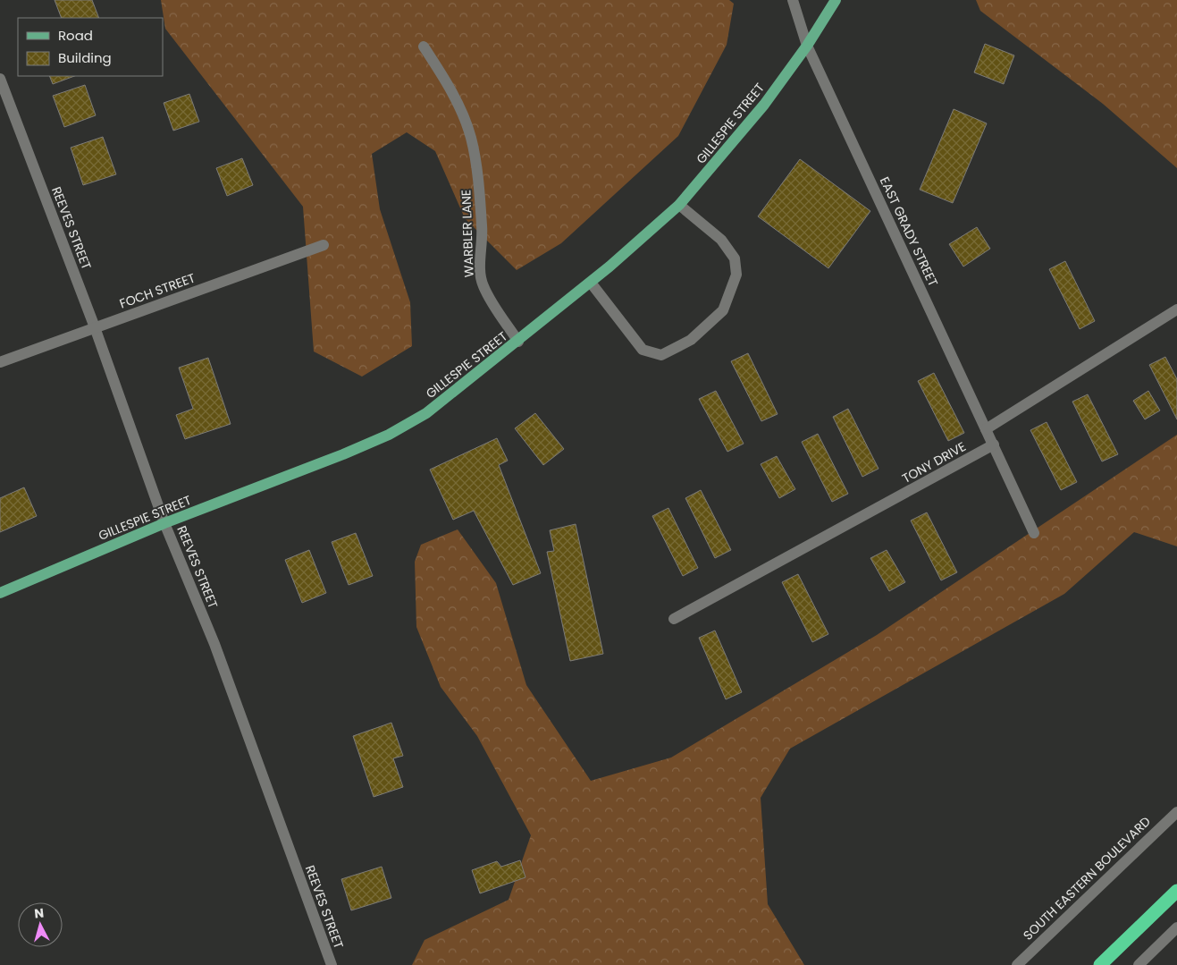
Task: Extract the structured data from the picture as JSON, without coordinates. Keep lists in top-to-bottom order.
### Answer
{
  "streets": {
    "main road": ["GILLESPIE STREET"],
    "street": [
      "REEVES STREET",
      "EAST GRADY STREET",
      "WARBLER LANE",
      "FOCH STREET",
      "TONY DRIVE",
      "SOUTH EASTERN BOULEVARD"
    ]
  },
  "crossings": [
    ["GILLESPIE STREET", "REEVES STREET"],
    ["GILLESPIE STREET", "EAST GRADY STREET"],
    ["GILLESPIE STREET", "WARBLER LANE"],
    ["REEVES STREET", "FOCH STREET"]
  ],
  "legend": ["Road", "Building"],
  "north": "top"
}
